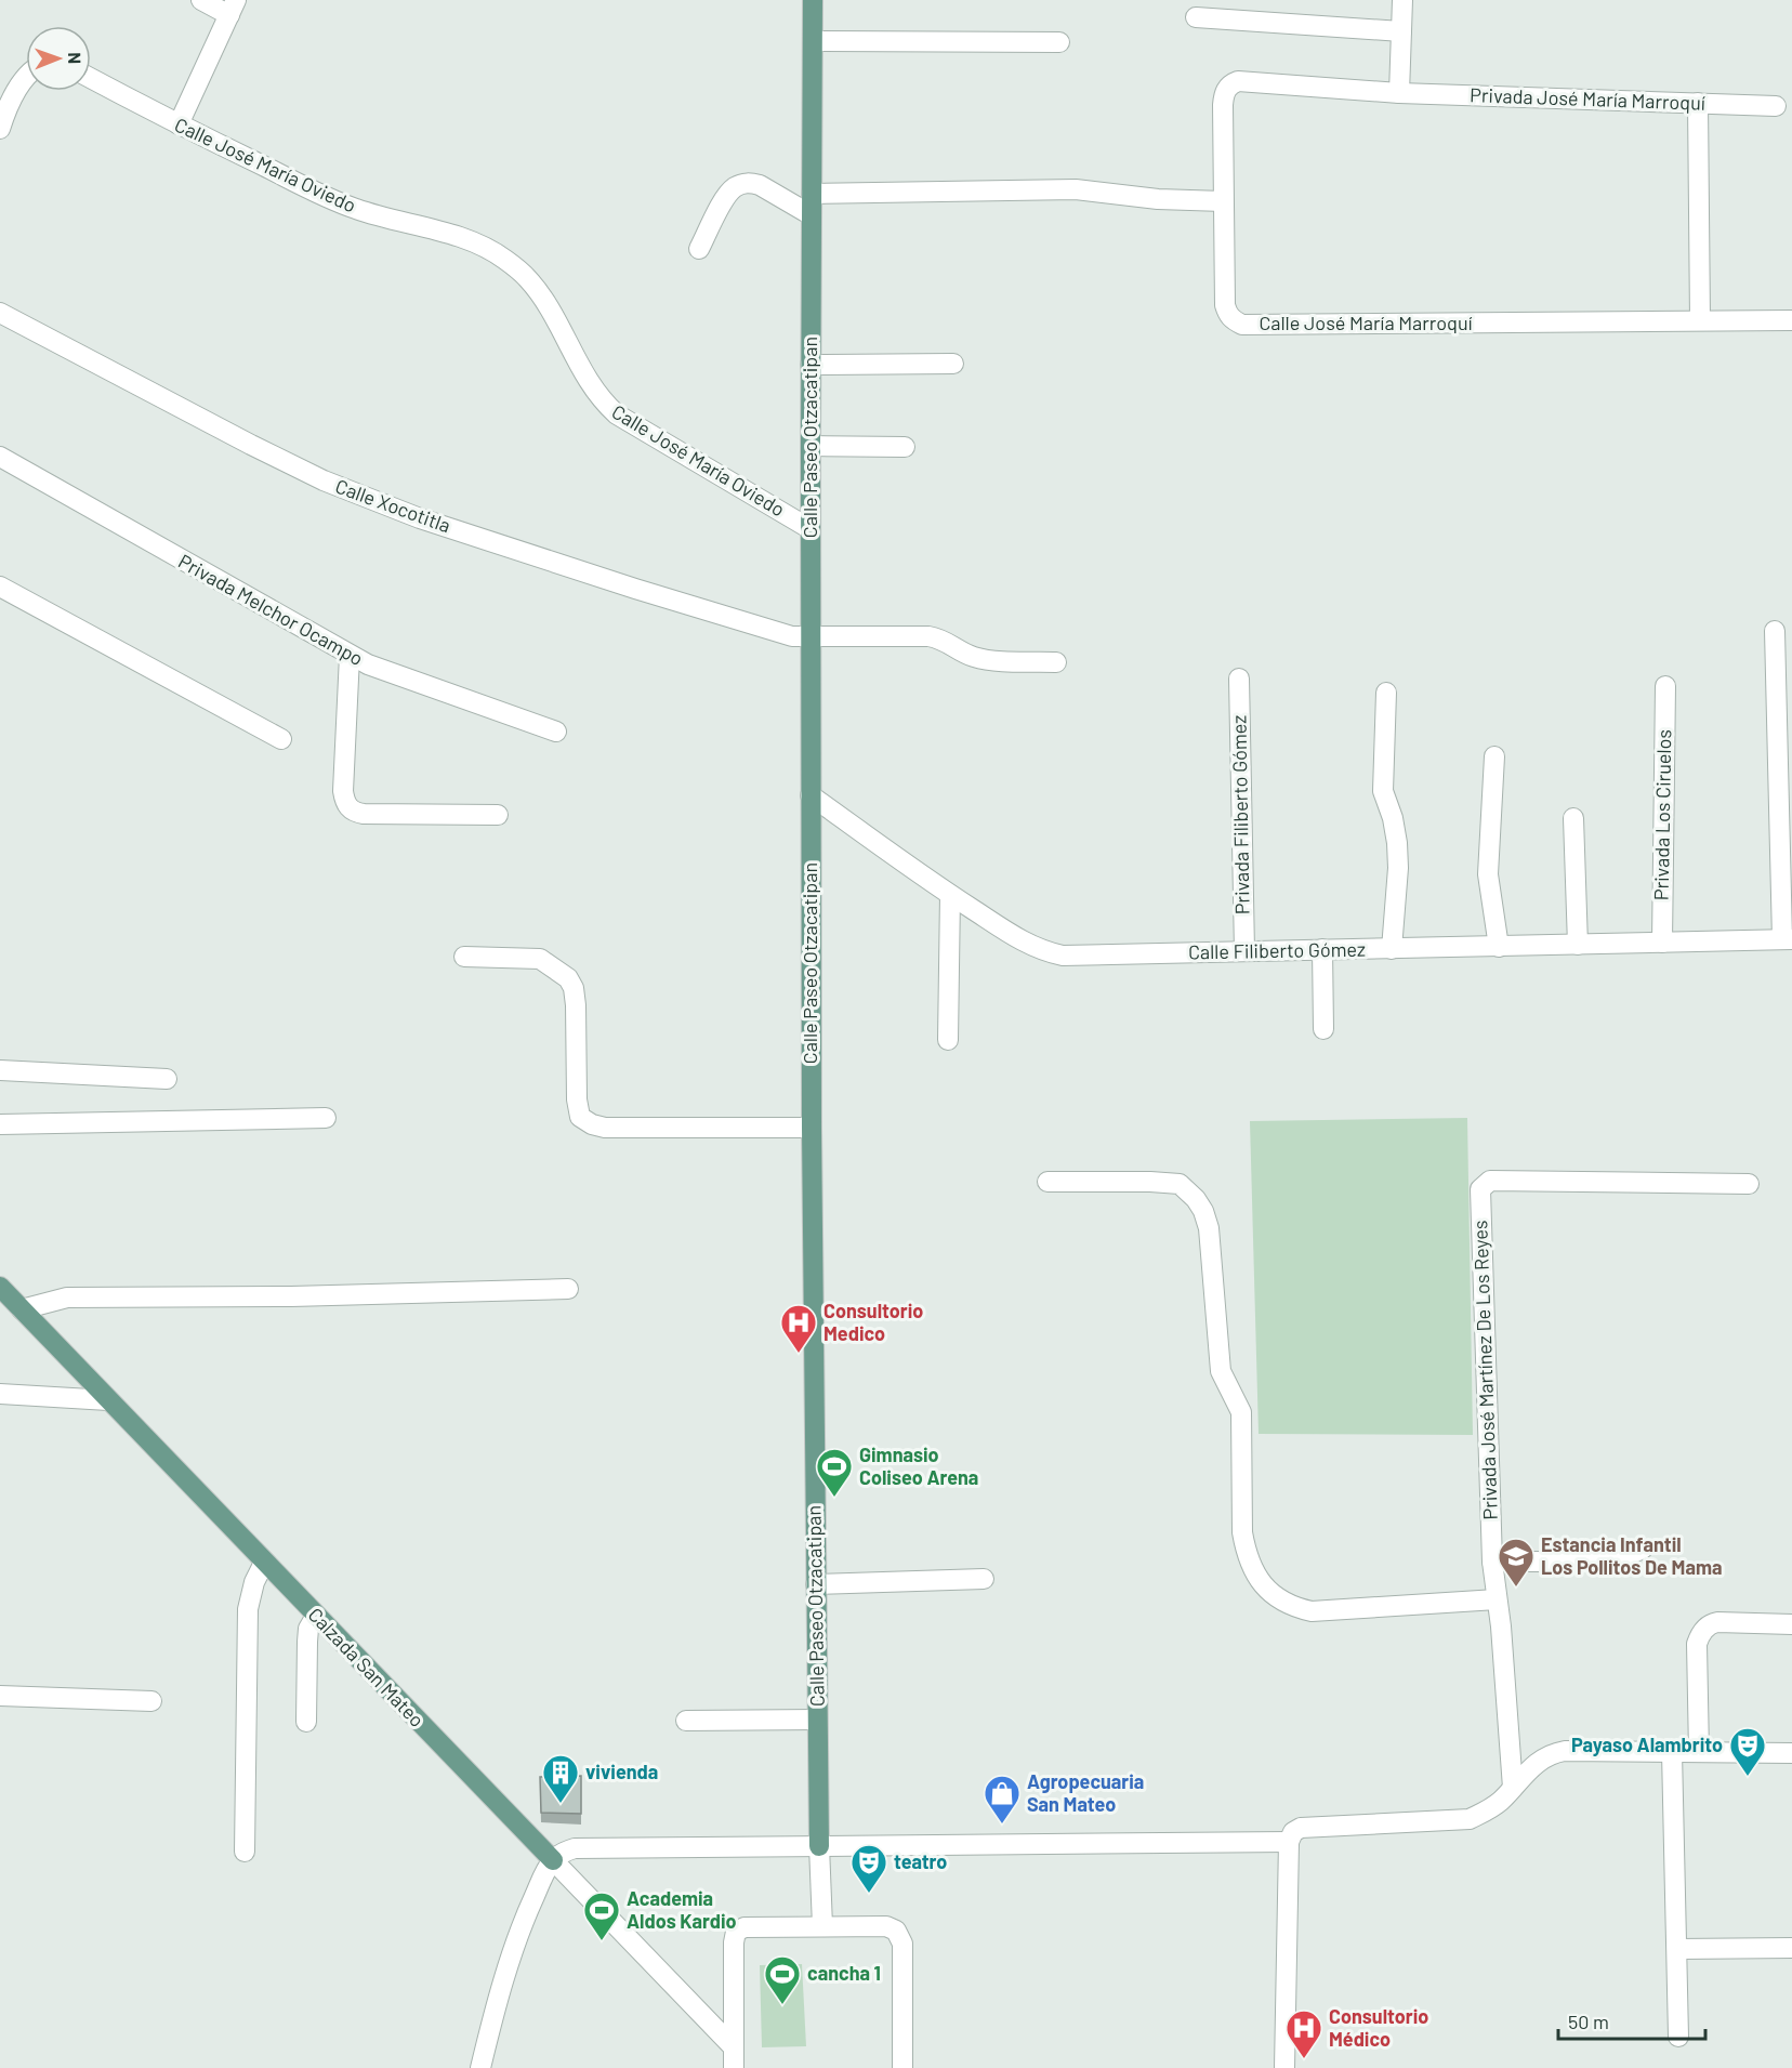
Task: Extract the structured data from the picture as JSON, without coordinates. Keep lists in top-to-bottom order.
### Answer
{
  "streets": {
    "main road": ["Calle Paseo Otzacatipan", "Calzada San Mateo"],
    "street": [
      "Privada José María Marroquí",
      "Calle José María Oviedo",
      "Calle José María Marroquí",
      "Calle Xocotitla",
      "Privada Melchor Ocampo",
      "Privada Filiberto Gómez",
      "Privada Los Ciruelos",
      "Calle Filiberto Gómez",
      "Privada José Martínez De Los Reyes"
    ]
  },
  "crossings": [
    ["Privada José María Marroquí", "Calle José María Marroquí"],
    ["Calle José María Oviedo", "Calle Paseo Otzacatipan"],
    ["Calle Paseo Otzacatipan", "Calle Xocotitla"],
    ["Calle Paseo Otzacatipan", "Calle Filiberto Gómez"],
    ["Privada Filiberto Gómez", "Calle Filiberto Gómez"],
    ["Privada Los Ciruelos", "Calle Filiberto Gómez"]
  ],
  "places": {
    "hospital": ["Consultorio Medico", "Consultorio Médico"],
    "sports": ["Gimnasio Coliseo Arena", "Academia Aldos Kardio", "cancha 1"],
    "school or university": ["Estancia Infantil Los Pollitos De Mama"],
    "theatre": ["Payaso Alambrito", "teatro"],
    "building": ["vivienda"],
    "shop": ["Agropecuaria San Mateo"]
  },
  "scale_bar": "50 m",
  "north": "right"
}
